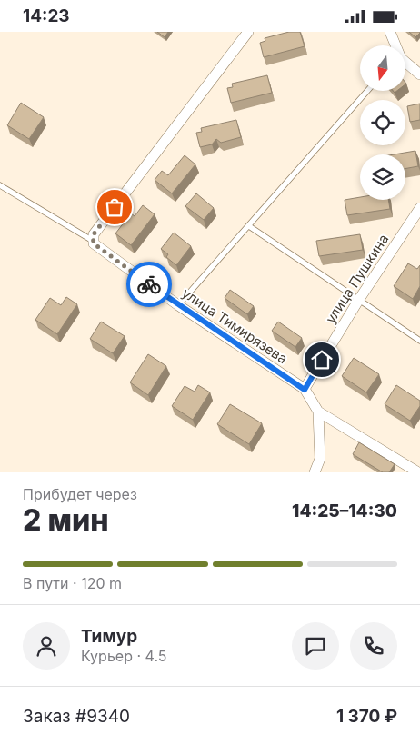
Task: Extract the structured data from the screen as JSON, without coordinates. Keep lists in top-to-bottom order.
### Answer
{
  "streets": {
    "street": ["улица Пушкина", "улица Тимирязева"]
  },
  "crossings": [
    ["улица Пушкина", "улица Тимирязева"]
  ],
  "north": "bottom",
  "page": {
    "status": "14:23",
    "heading": ["2 мин", "Прибудет через", "14:25–14:30"],
    "panel": [
      "Тимур",
      "Курьер · 4.5",
      "Заказ #9340",
      "1 370 ₽"
    ],
    "bar": "В пути · 120 m"
  }
}
